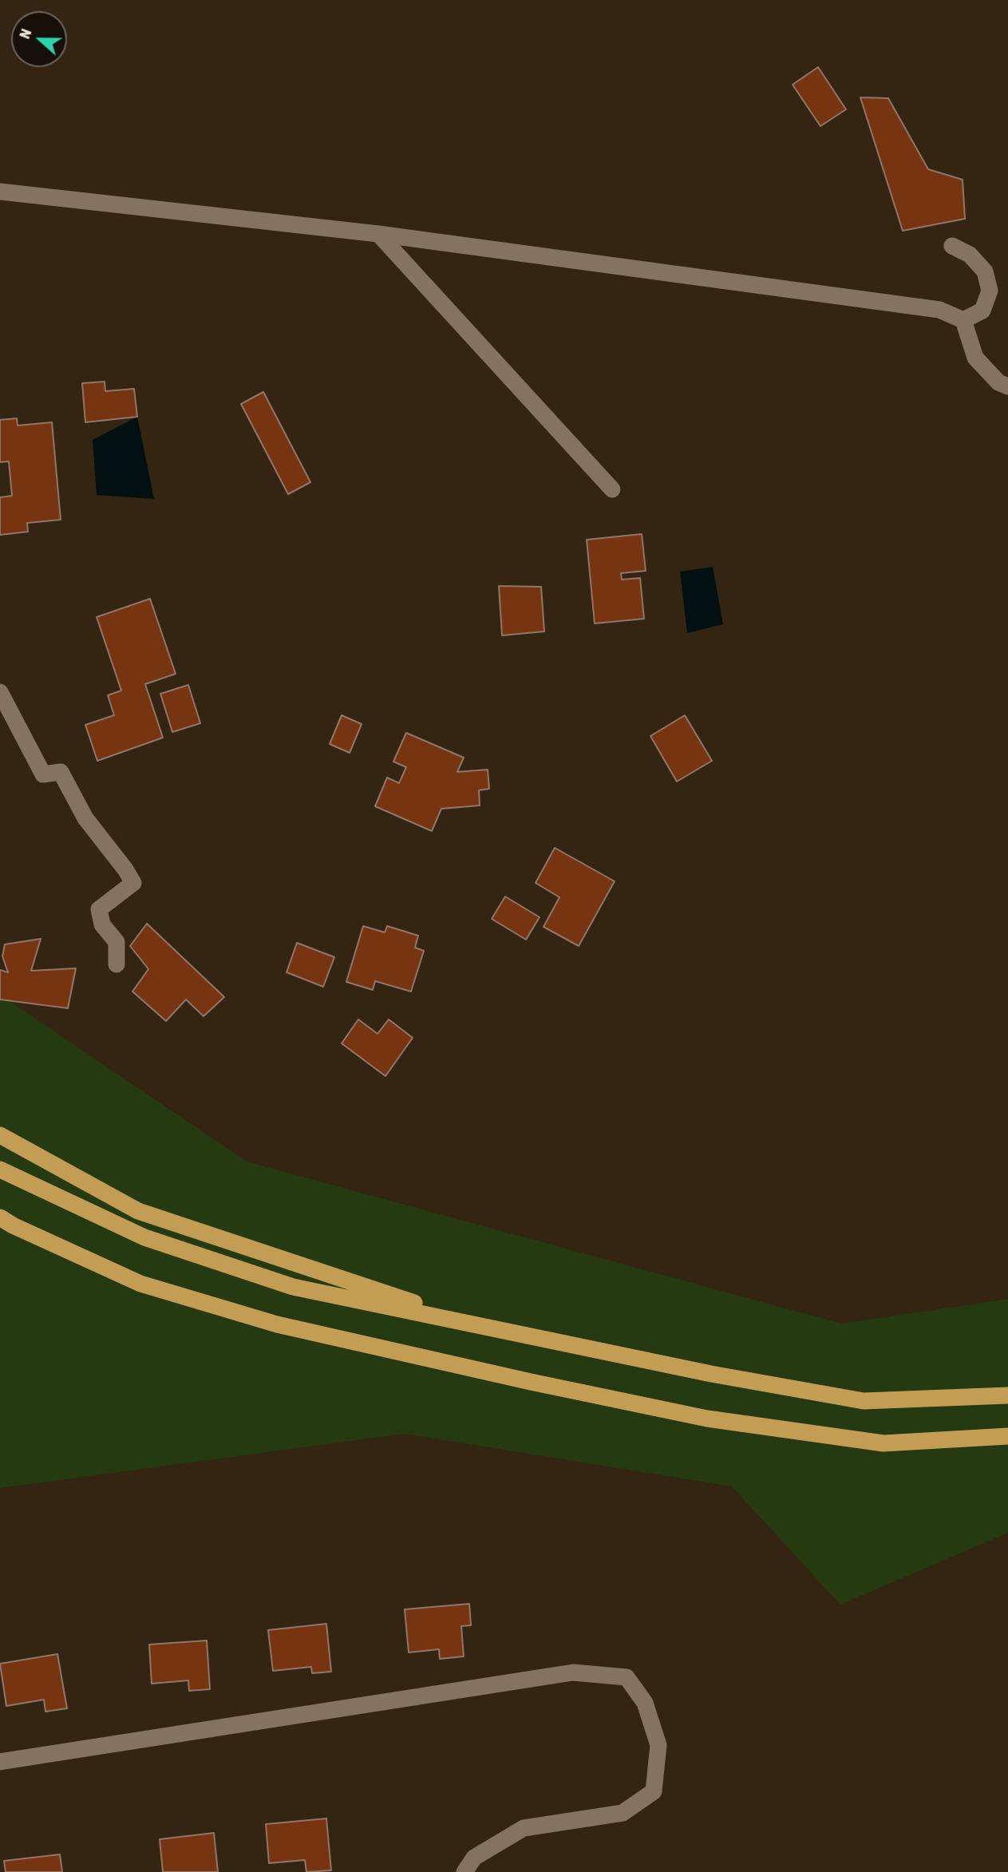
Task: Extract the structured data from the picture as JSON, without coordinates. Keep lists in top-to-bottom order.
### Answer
{
  "north": "left"
}
